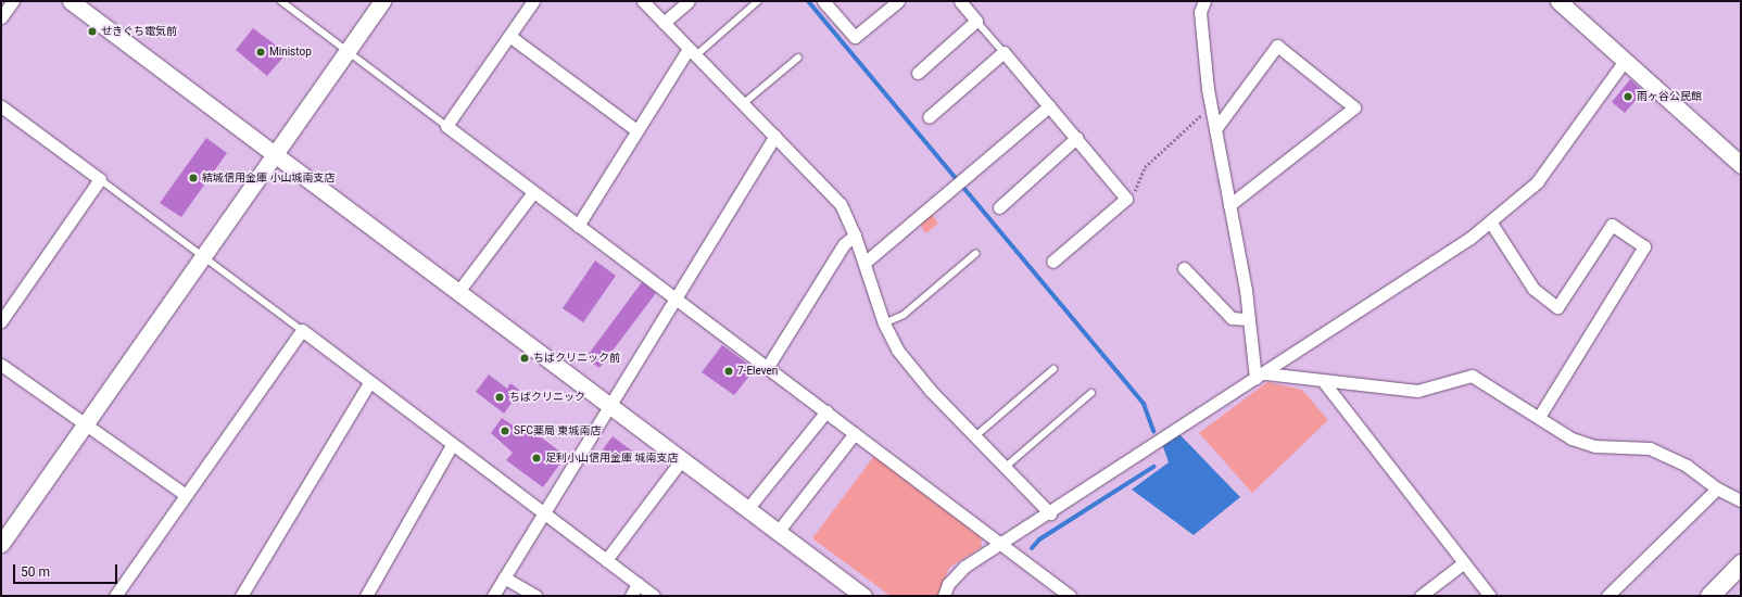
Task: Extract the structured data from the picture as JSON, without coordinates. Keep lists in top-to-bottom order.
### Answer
{
  "places": [
    "せきぐち電気前",
    "Ministop",
    "雨ヶ谷公民館",
    "結城信用金庫 小山城南支店",
    "ちばクリニック前",
    "7-Eleven",
    "ちばクリニック",
    "SFC薬局 東城南店",
    "足利小山信用金庫 城南支店"
  ],
  "scale_bar": "50 m"
}
